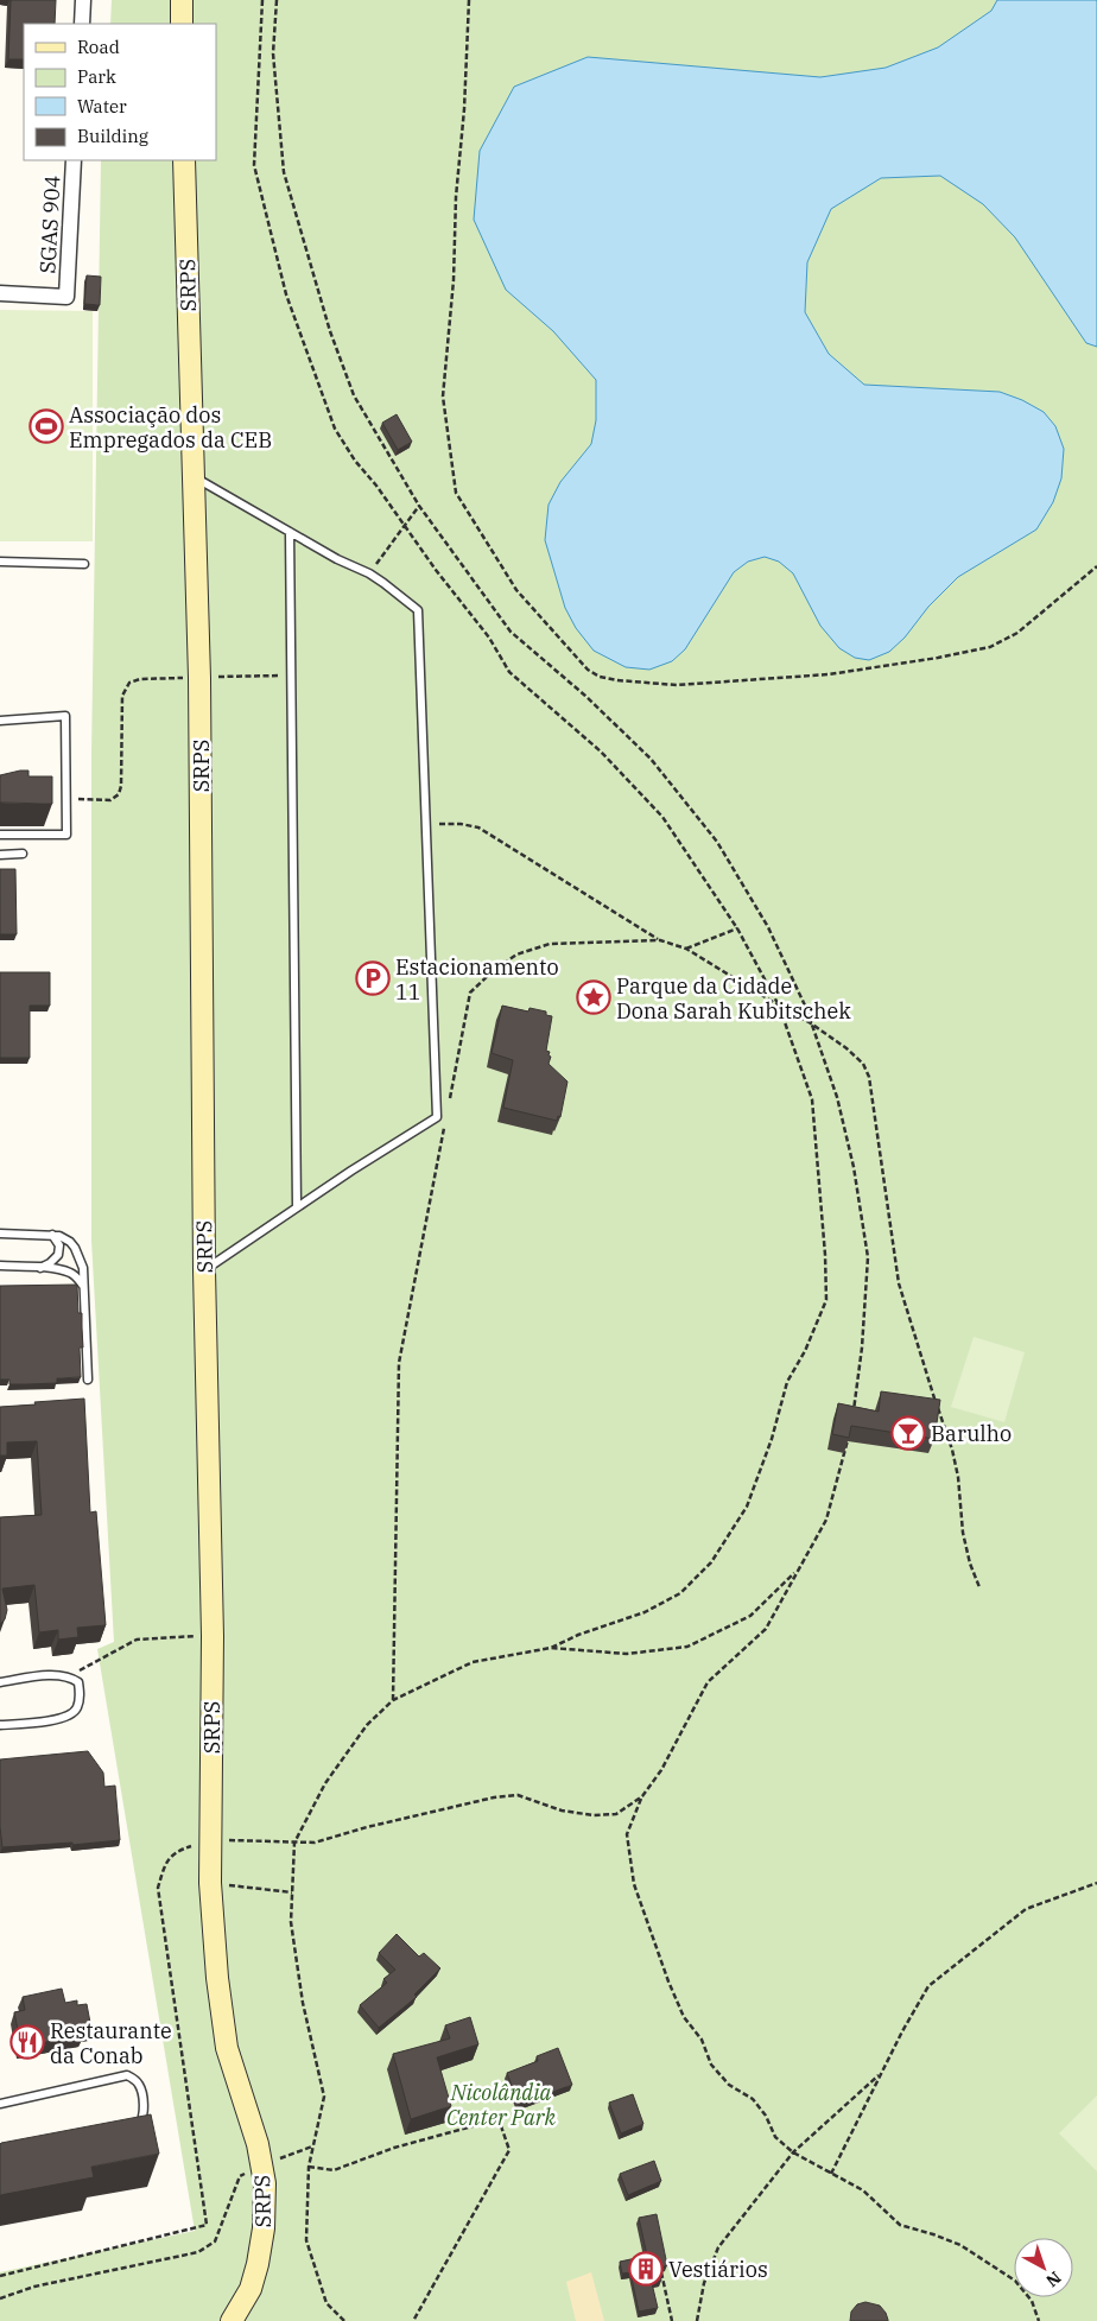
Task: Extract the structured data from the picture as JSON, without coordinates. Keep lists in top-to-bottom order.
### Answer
{
  "streets": {
    "main road": ["SRPS"],
    "street": ["SGAS 904"]
  },
  "parks": ["Nicolândia Center Park"],
  "places": {
    "sports": ["Associação dos Empregados da CEB"],
    "parking": ["Estacionamento 11"],
    "place": ["Parque da Cidade Dona Sarah Kubitschek"],
    "bar": ["Barulho"],
    "restaurant": ["Restaurante da Conab"],
    "building": ["Vestiários"]
  },
  "legend": [
    "Road",
    "Park",
    "Water",
    "Building"
  ],
  "north": "bottom right"
}
